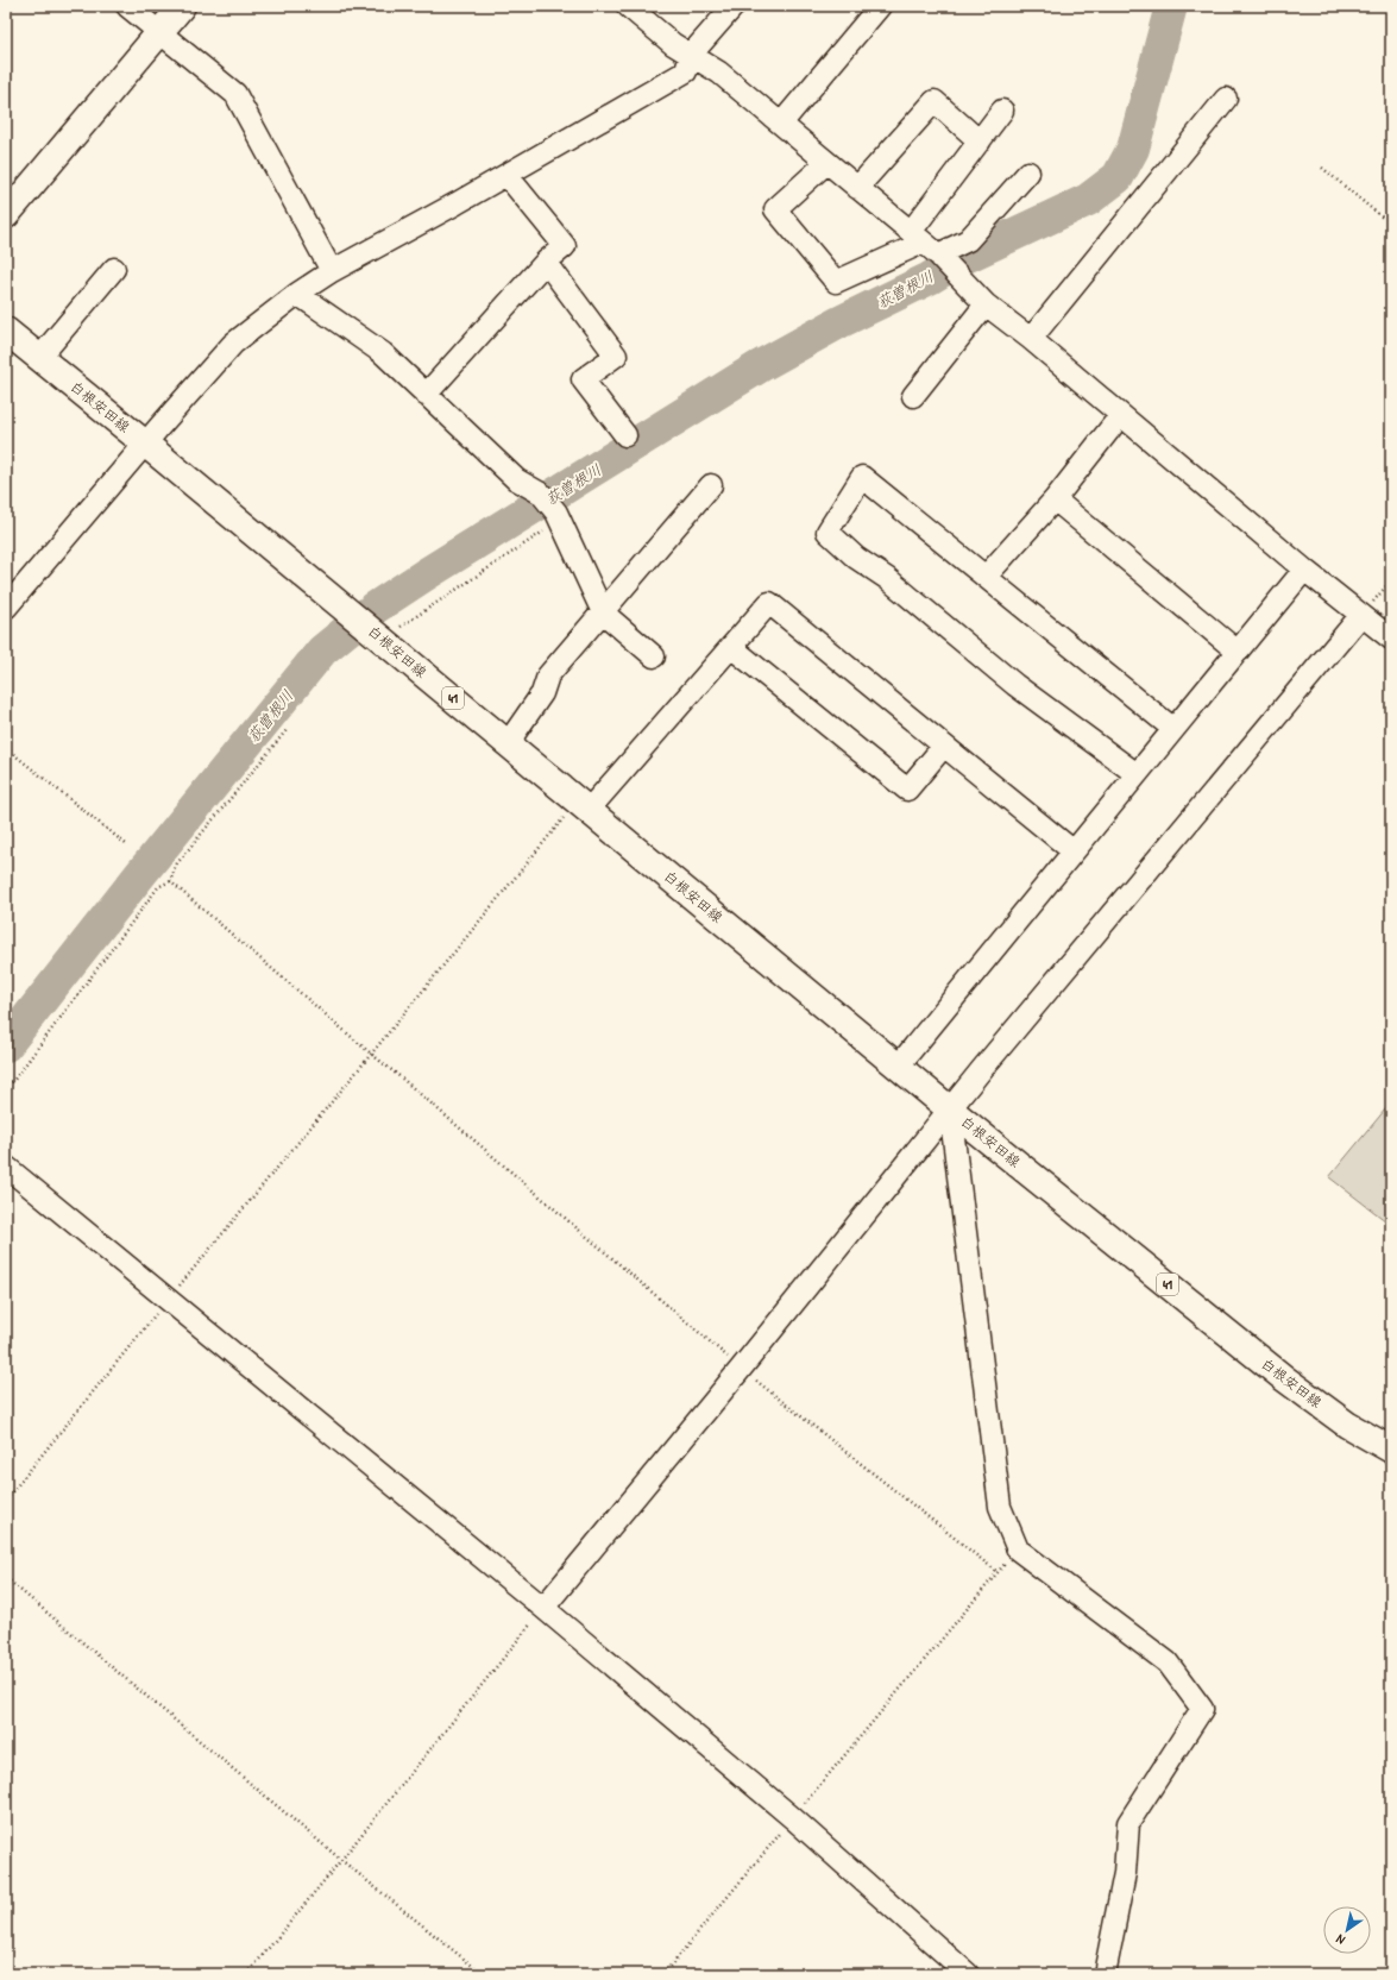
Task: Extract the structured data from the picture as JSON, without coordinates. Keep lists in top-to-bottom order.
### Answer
{
  "streets": {
    "main road": ["白根安田線", "41"]
  },
  "water": ["荻曽根川"],
  "north": "bottom left"
}
